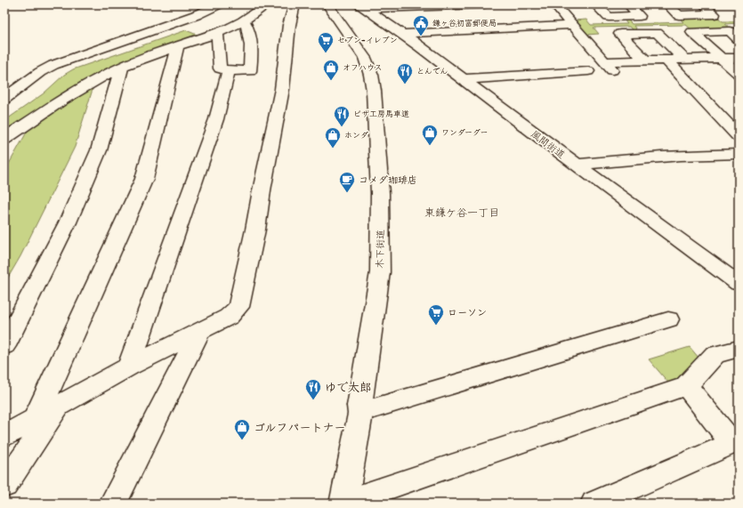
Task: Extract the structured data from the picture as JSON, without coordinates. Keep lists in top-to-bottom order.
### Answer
{
  "streets": {
    "street": ["風間街道", "木下街道"]
  },
  "districts": ["東鎌ケ谷一丁目"],
  "places": {
    "public building": ["鎌ヶ谷初富郵便局"],
    "supermarket": ["セブン-イレブン", "ローソン"],
    "shop": [
      "オフハウス",
      "ワンダーグー",
      "ホンダ",
      "ゴルフパートナー"
    ],
    "restaurant": ["とんでん", "ピザ工房馬車道", "ゆで太郎"],
    "cafe": ["コメダ珈琲店"]
  }
}
